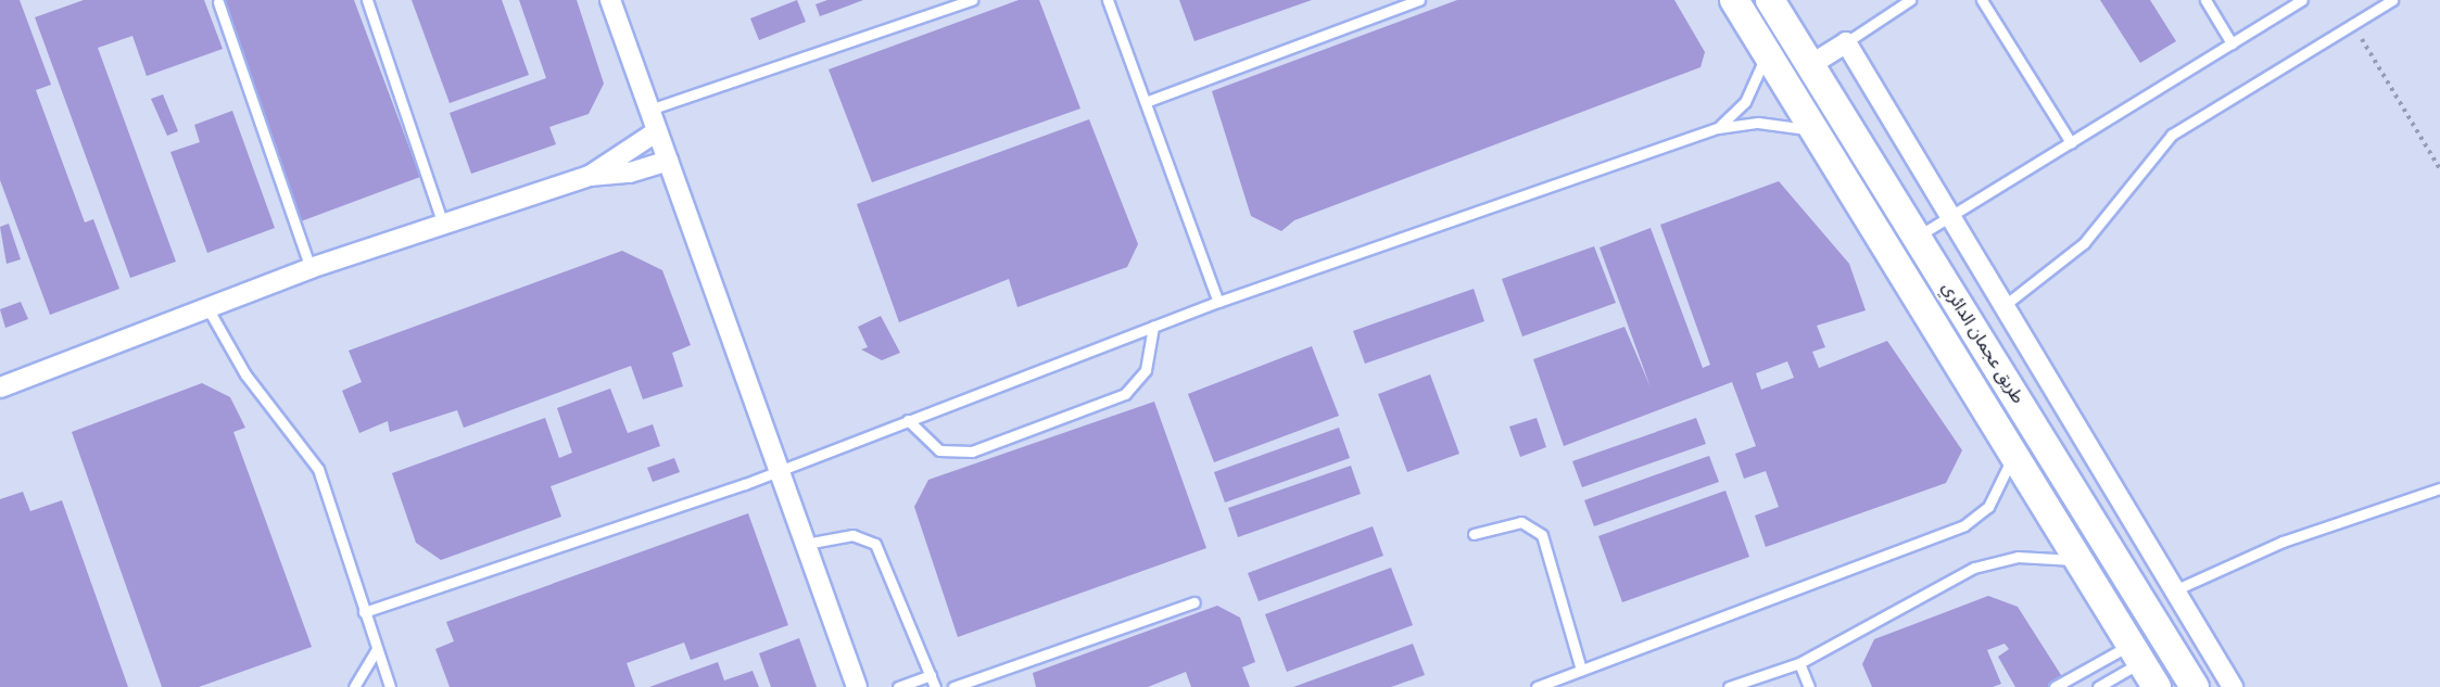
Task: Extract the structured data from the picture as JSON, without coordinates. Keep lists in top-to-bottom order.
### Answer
{
  "streets": {
    "main road": ["طريق عجمان الدائري"]
  }
}
